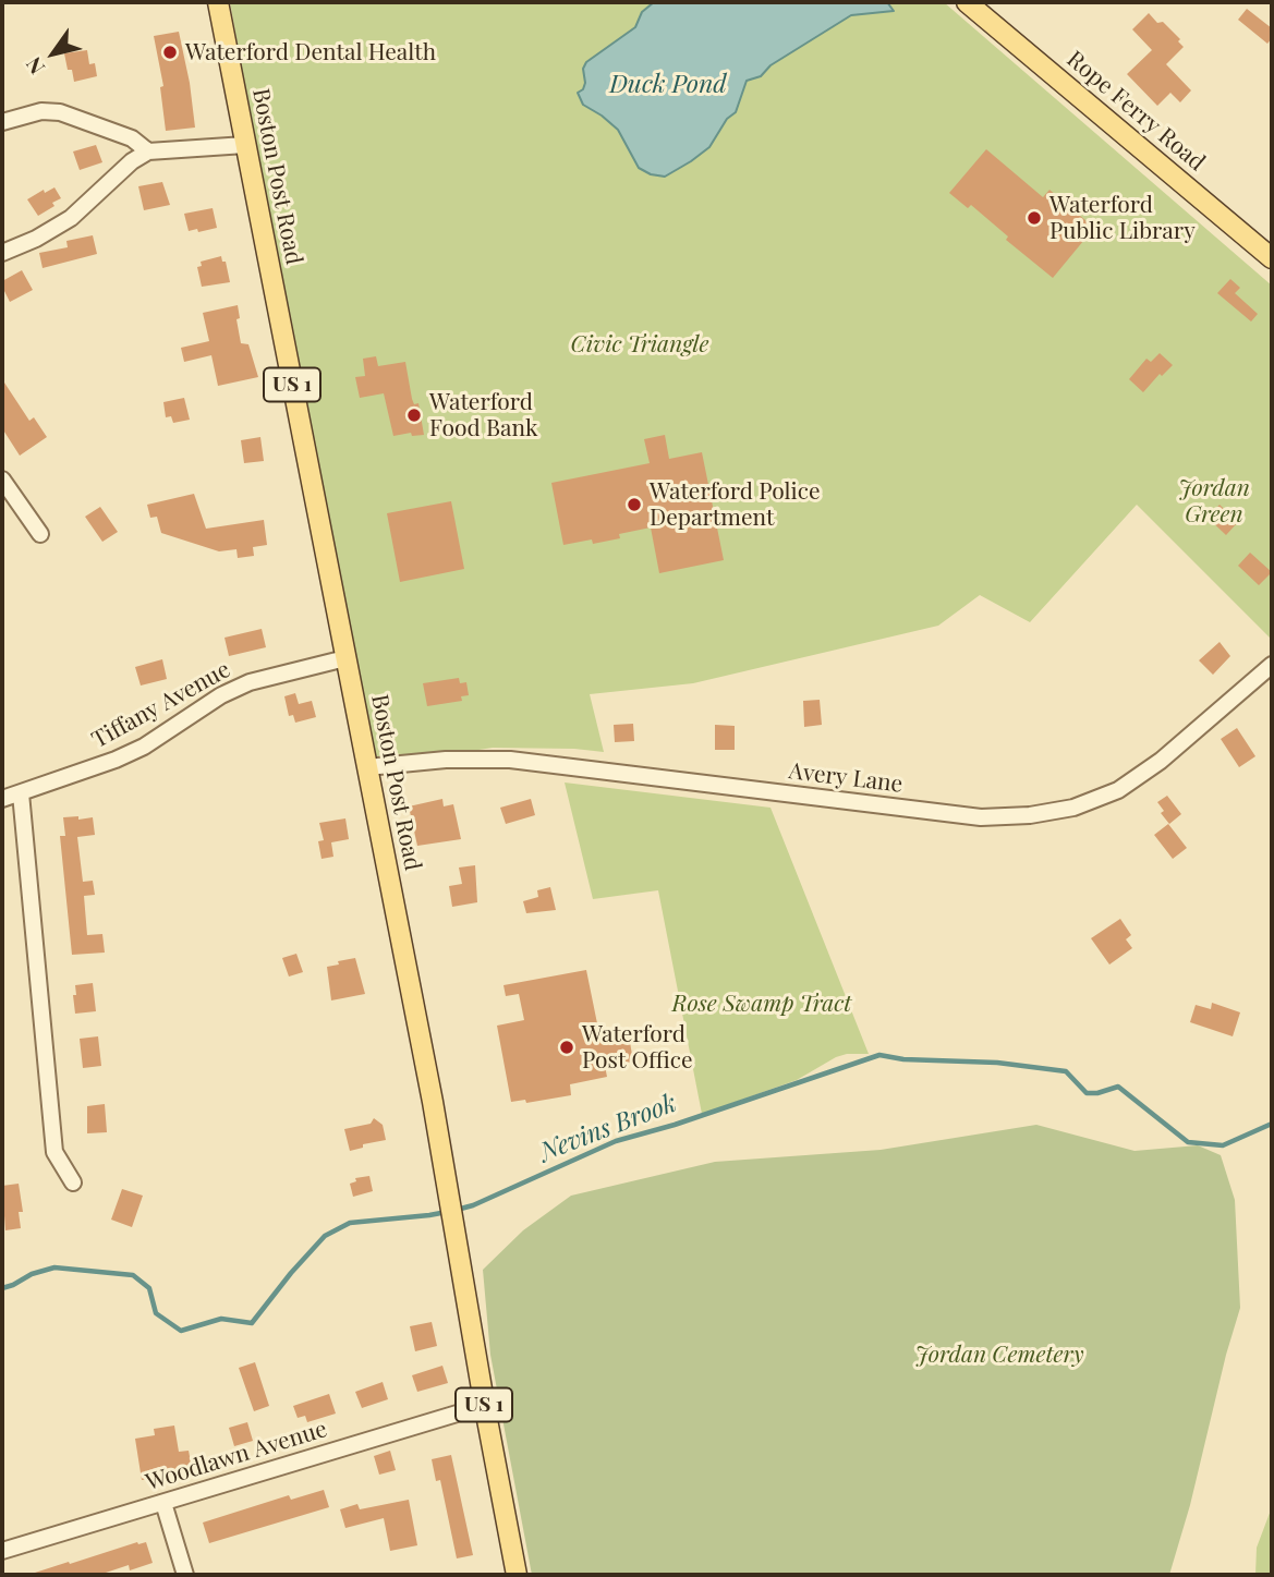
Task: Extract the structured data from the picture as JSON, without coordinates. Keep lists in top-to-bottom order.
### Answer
{
  "streets": {
    "main road": ["Rope Ferry Road", "Boston Post Road", "US 1"],
    "street": ["Tiffany Avenue", "Avery Lane", "Woodlawn Avenue"]
  },
  "crossings": [
    ["Boston Post Road", "Tiffany Avenue"],
    ["Boston Post Road", "Avery Lane"],
    ["Boston Post Road", "Woodlawn Avenue"]
  ],
  "water": ["Duck Pond", "Nevins Brook"],
  "parks": [
    "Civic Triangle",
    "Jordan Green",
    "Rose Swamp Tract",
    "Jordan Cemetery"
  ],
  "places": [
    "Waterford Dental Health",
    "Waterford Public Library",
    "Waterford Food Bank",
    "Waterford Police Department",
    "Waterford Post Office"
  ],
  "north": "bottom left"
}
